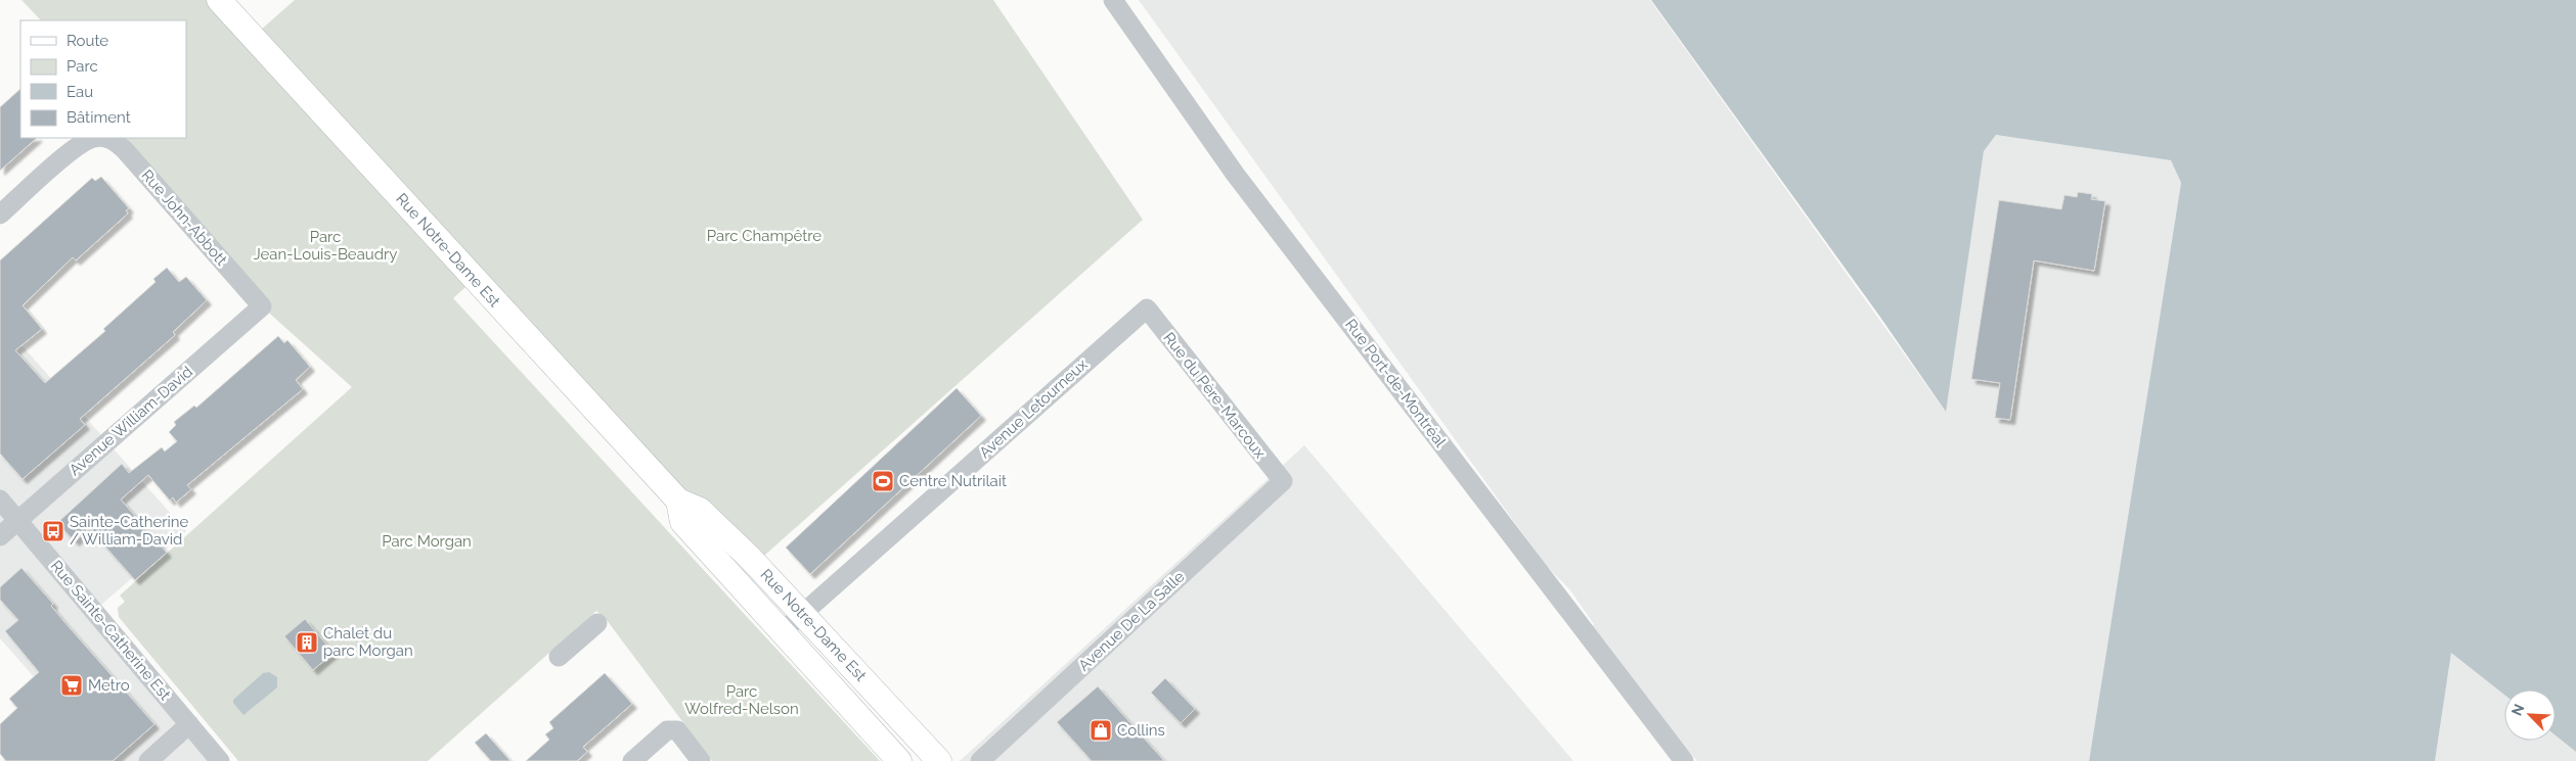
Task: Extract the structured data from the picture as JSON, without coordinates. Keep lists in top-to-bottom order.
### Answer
{
  "streets": {
    "main road": ["Rue Notre-Dame Est"],
    "street": [
      "Rue John-Abbott",
      "Rue Port-de-Montréal",
      "Rue du Père-Marcoux",
      "Avenue Letourneux",
      "Avenue William-David",
      "Avenue De La Salle",
      "Rue Sainte-Catherine Est"
    ]
  },
  "crossings": [
    ["Rue John-Abbott", "Avenue William-David"],
    ["Rue Notre-Dame Est", "Avenue Letourneux"],
    ["Rue du Père-Marcoux", "Avenue Letourneux"],
    ["Rue du Père-Marcoux", "Avenue De La Salle"],
    ["Avenue William-David", "Rue Sainte-Catherine Est"]
  ],
  "parks": [
    "Parc Champêtre",
    "Parc Jean-Louis-Beaudry",
    "Parc Morgan",
    "Parc Wolfred-Nelson"
  ],
  "places": {
    "sports": ["Centre Nutrilait"],
    "bus stop": ["Sainte-Catherine / William-David"],
    "building": ["Chalet du parc Morgan"],
    "supermarket": ["Metro"],
    "shop": ["Collins"]
  },
  "legend": [
    "Route",
    "Parc",
    "Eau",
    "Bâtiment"
  ],
  "north": "top left"
}
